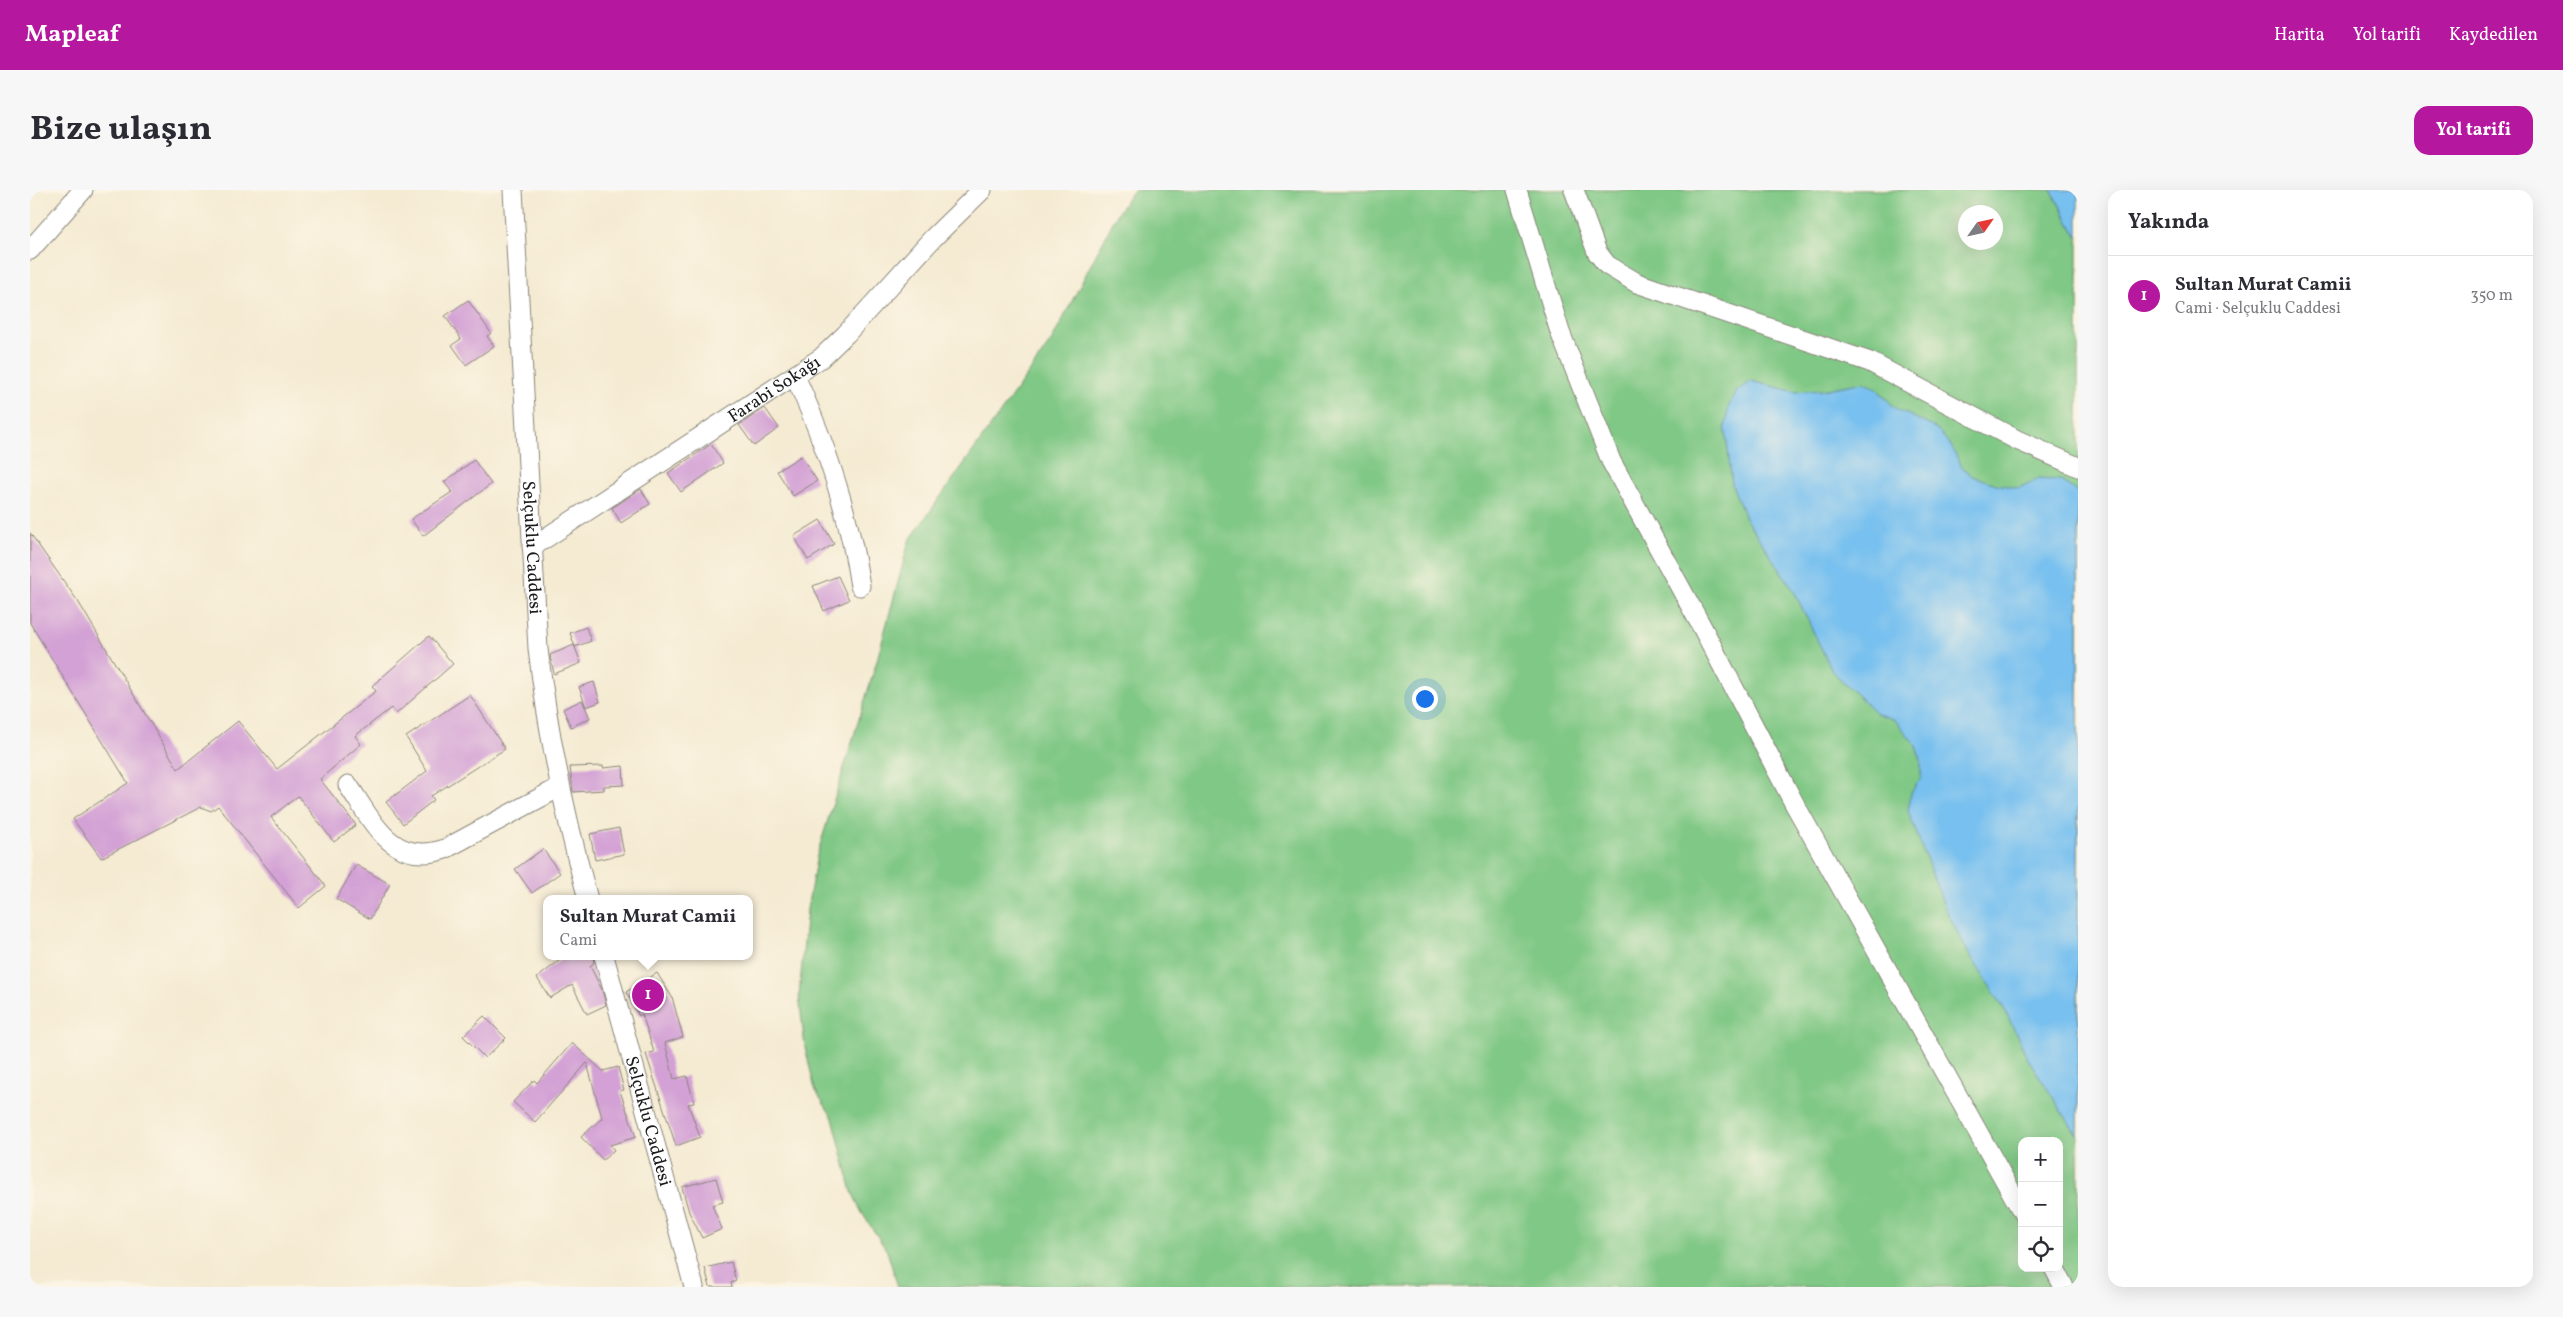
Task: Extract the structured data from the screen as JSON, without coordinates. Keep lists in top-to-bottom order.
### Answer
{
  "streets": {
    "street": ["Farabi Sokağı", "Selçuklu Caddesi"]
  },
  "crossings": [
    ["Farabi Sokağı", "Selçuklu Caddesi"]
  ],
  "north": "top right",
  "page": {
    "header": "Mapleaf",
    "nav": ["Harita", "Yol tarifi", "Kaydedilen"],
    "title": "Bize ulaşın",
    "buttons": "Yol tarifi",
    "heading": "Yakında",
    "list": [
      {
        "mark": "1",
        "name": "Sultan Murat Camii",
        "note": "Cami · Selçuklu Caddesi",
        "value": "350 m"
      }
    ],
    "popup": ["Sultan Murat Camii", "Cami"],
    "pins": "1",
    "map_buttons": ["+", "−"]
  }
}
